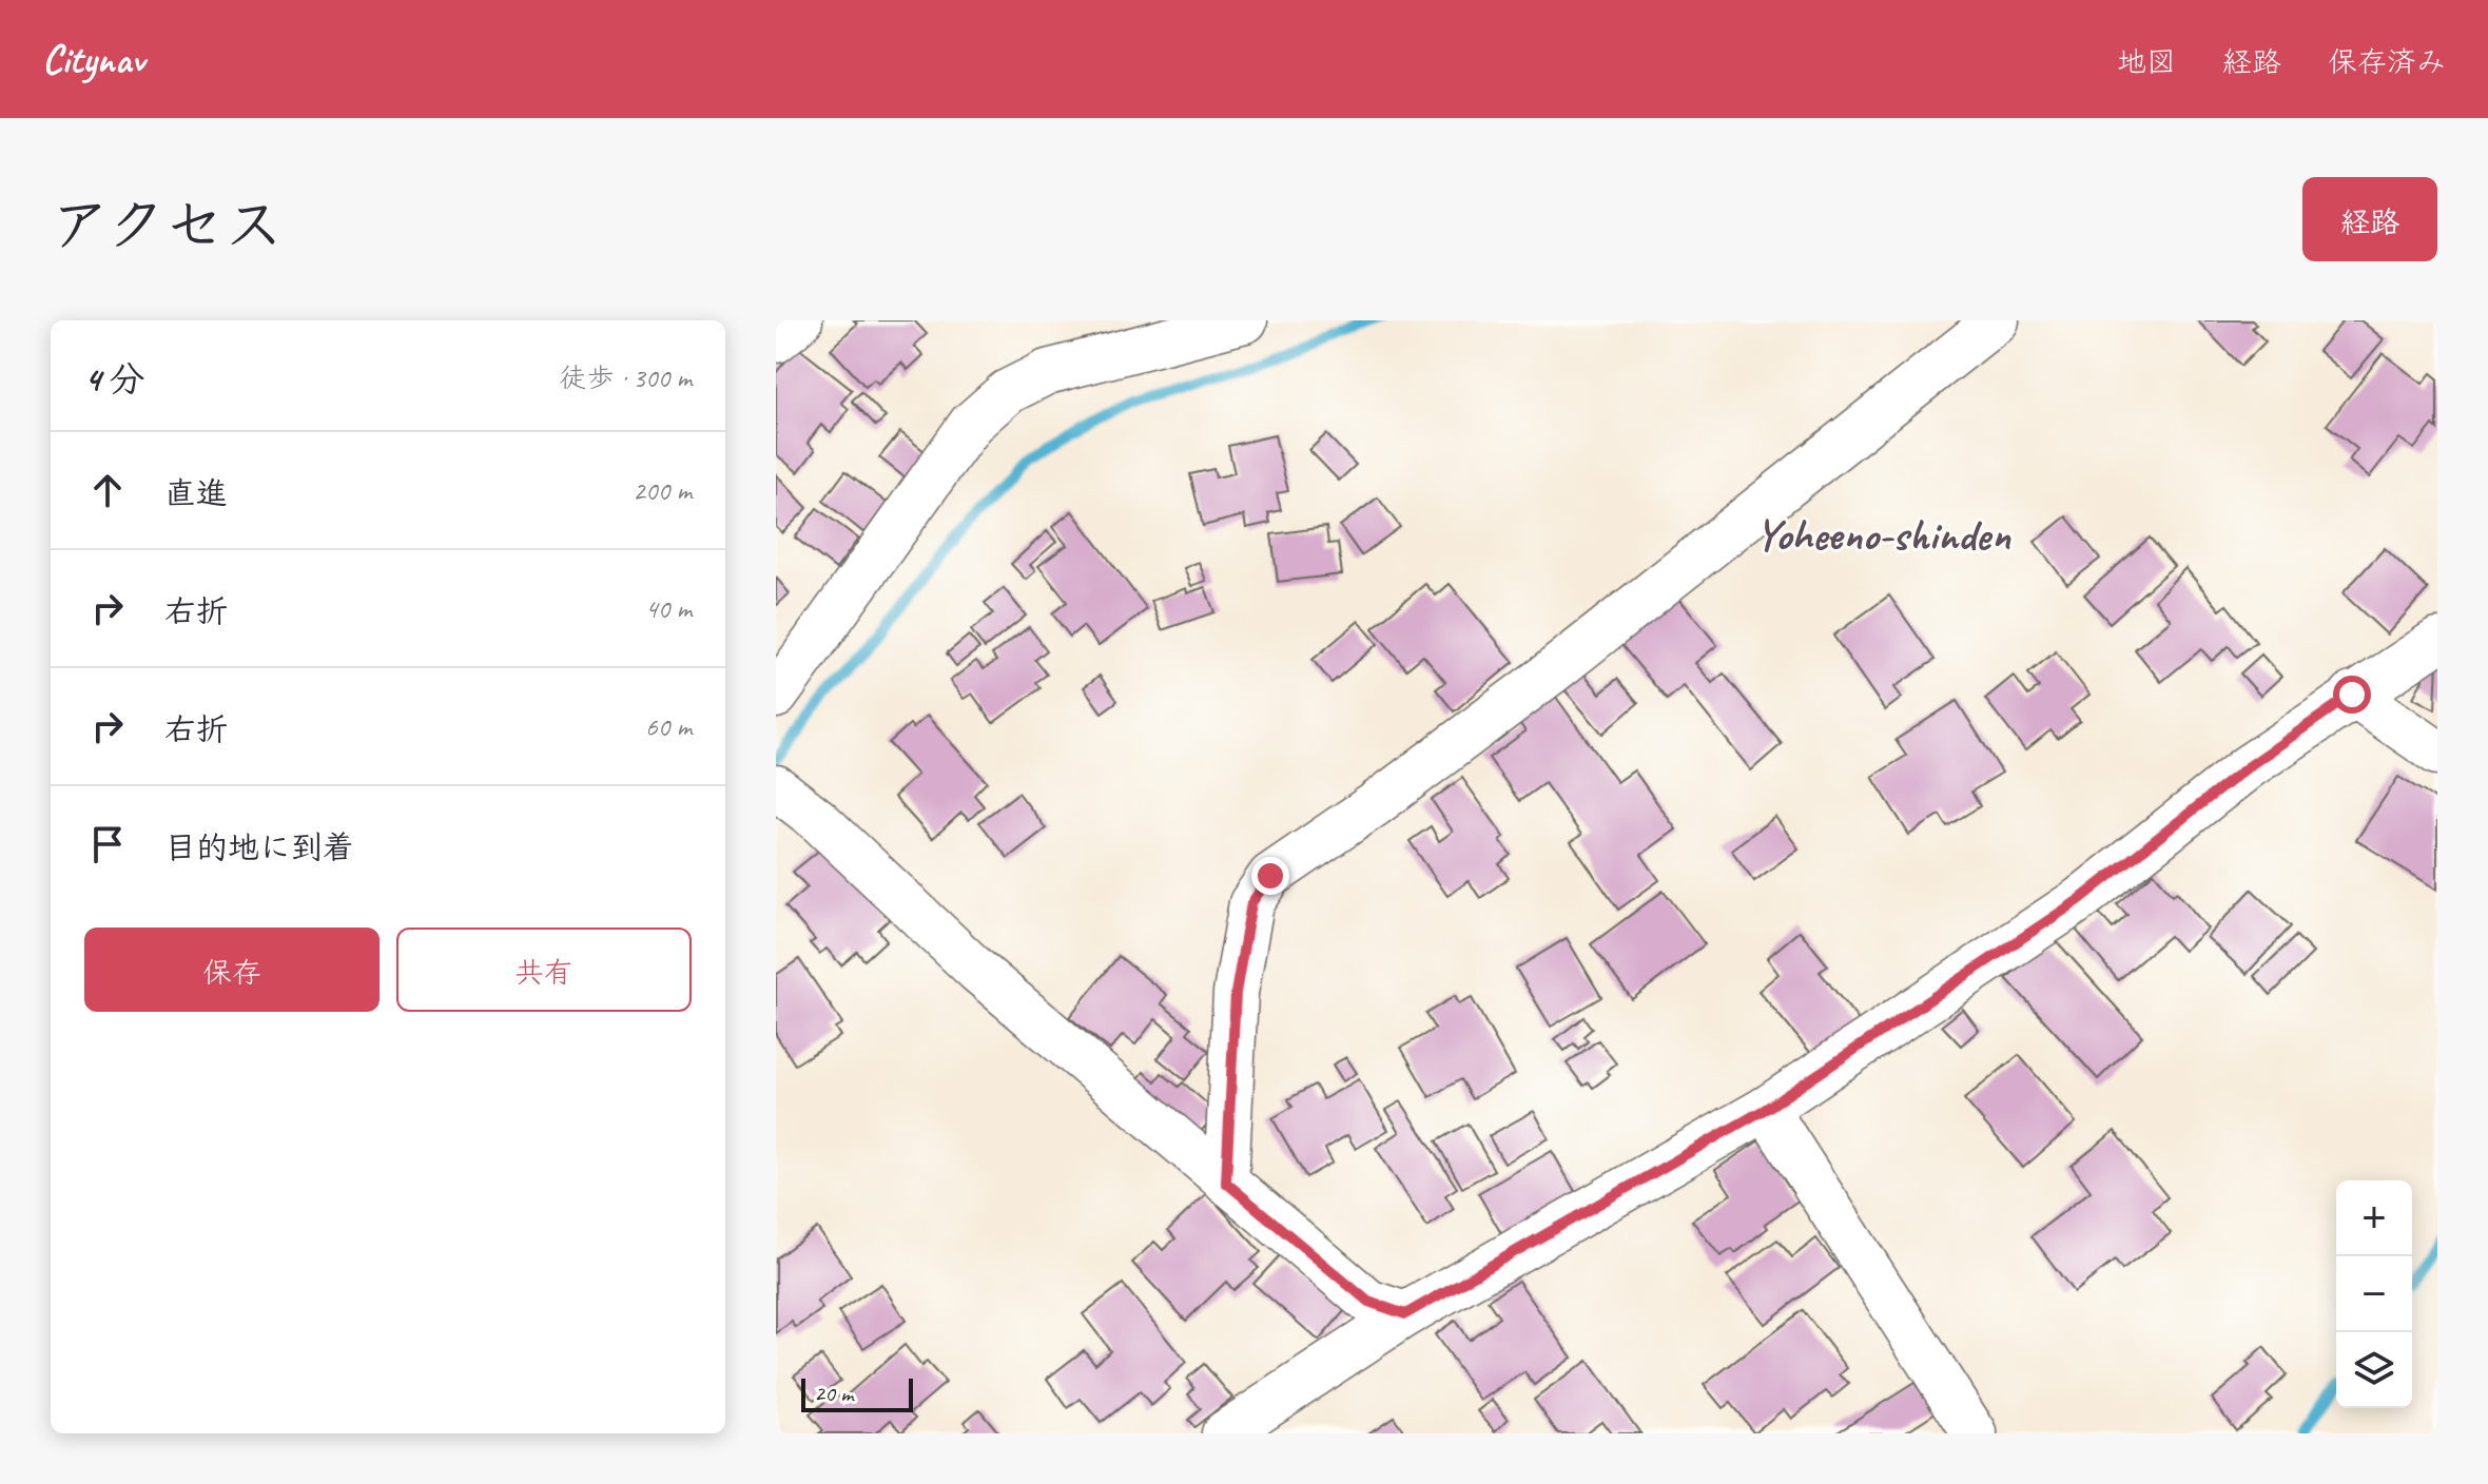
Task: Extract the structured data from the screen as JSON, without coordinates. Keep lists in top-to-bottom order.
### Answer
{
  "districts": ["Yoheeno-shinden"],
  "scale_bar": "20 m",
  "page": {
    "header": "Citynav",
    "nav": ["地図", "経路", "保存済み"],
    "title": "アクセス",
    "buttons": [
      "経路",
      ["保存", "共有"]
    ],
    "heading": ["4 分", "徒歩 · 300 m"],
    "list": [
      ["直進", "200 m"],
      ["右折", "40 m"],
      ["右折", "60 m"],
      "目的地に到着"
    ],
    "map_buttons": ["+", "−"],
    "scale": "20 m"
  }
}
